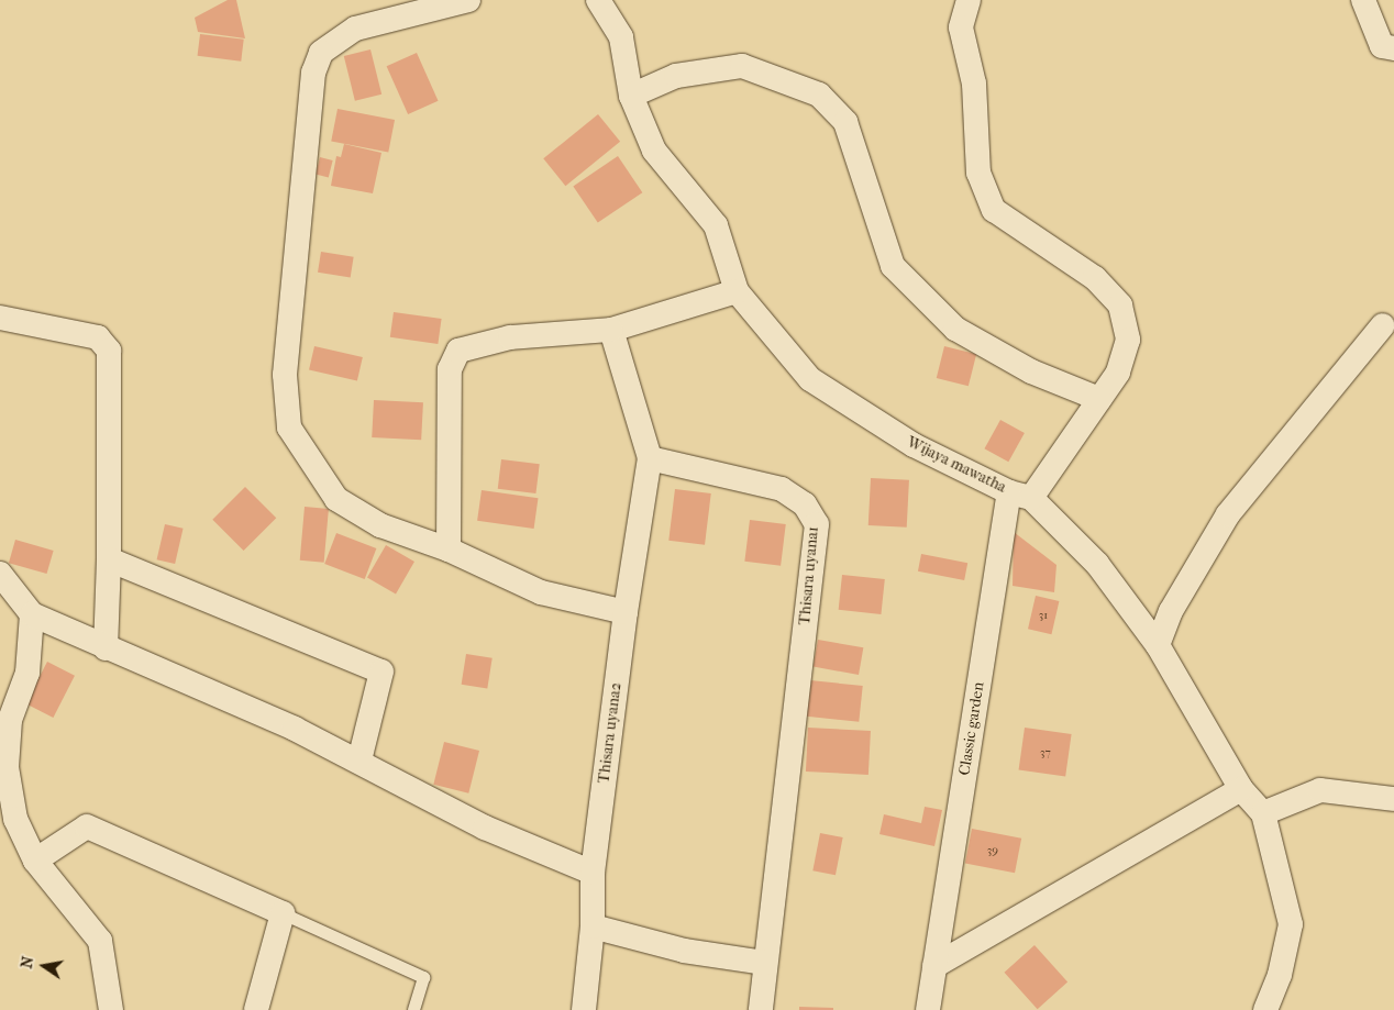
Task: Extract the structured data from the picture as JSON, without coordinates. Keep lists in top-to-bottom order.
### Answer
{
  "streets": {
    "street": [
      "Wijaya mawatha",
      "Thisara uyana1",
      "Classic garden",
      "Thisara uyana2"
    ]
  },
  "crossings": [
    ["Wijaya mawatha", "Classic garden"],
    ["Thisara uyana1", "Thisara uyana2"]
  ],
  "house_numbers": ["31", "37", "39"],
  "north": "left"
}
